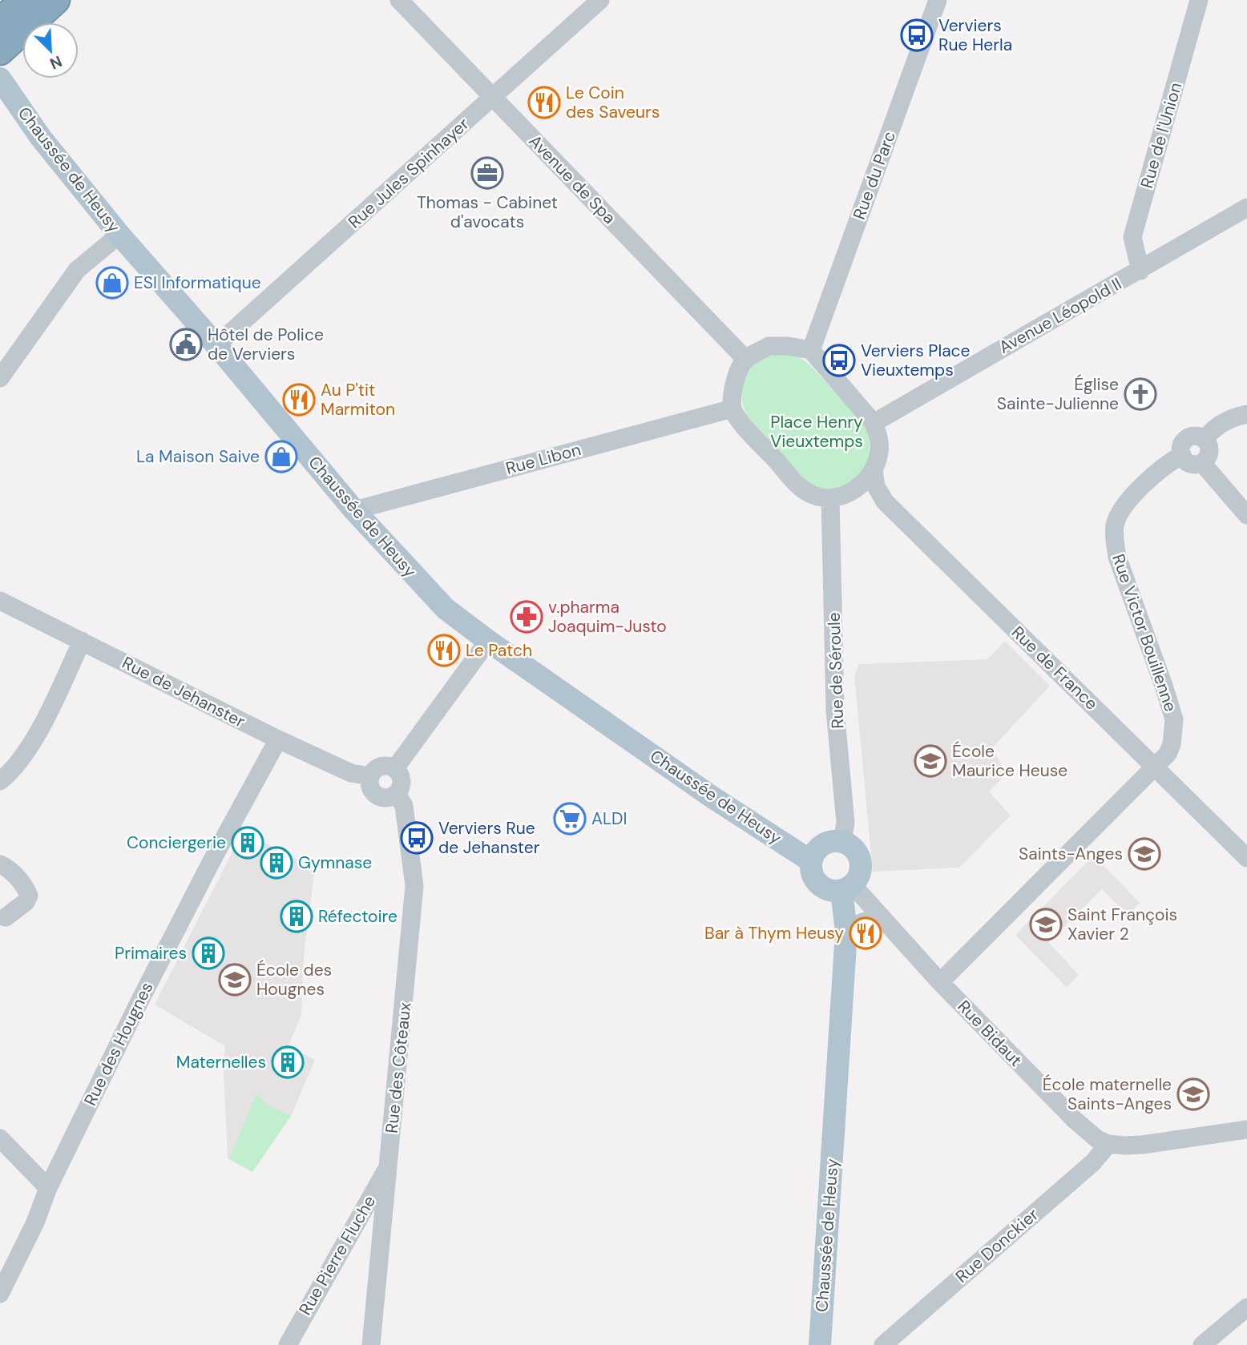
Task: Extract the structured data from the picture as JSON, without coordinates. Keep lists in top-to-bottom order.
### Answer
{
  "streets": {
    "main road": ["Chaussée de Heusy"],
    "street": [
      "Rue de l'Union",
      "Rue Jules Spinhayer",
      "Rue du Parc",
      "Avenue de Spa",
      "Avenue Léopold II",
      "Rue Libon",
      "Rue Victor Bouillenne",
      "Rue de France",
      "Rue de Séroule",
      "Rue de Jehanster",
      "Rue Bidaut",
      "Rue des Hougnes",
      "Rue des Côteaux",
      "Rue Donckier",
      "Rue Pierre Fluche"
    ]
  },
  "crossings": [
    ["Rue de l'Union", "Avenue Léopold II"],
    ["Chaussée de Heusy", "Rue Jules Spinhayer"],
    ["Chaussée de Heusy", "Rue Libon"],
    ["Chaussée de Heusy", "Rue de Séroule"],
    ["Chaussée de Heusy", "Rue Bidaut"],
    ["Rue Jules Spinhayer", "Avenue de Spa"],
    ["Rue du Parc", "Avenue de Spa"],
    ["Rue du Parc", "Avenue Léopold II"],
    ["Rue du Parc", "Rue Libon"],
    ["Rue du Parc", "Rue de France"],
    ["Rue du Parc", "Rue de Séroule"],
    ["Avenue de Spa", "Avenue Léopold II"],
    ["Avenue de Spa", "Rue Libon"],
    ["Avenue de Spa", "Rue de France"],
    ["Avenue de Spa", "Rue de Séroule"],
    ["Avenue Léopold II", "Rue Libon"],
    ["Avenue Léopold II", "Rue de France"],
    ["Avenue Léopold II", "Rue de Séroule"],
    ["Rue Libon", "Rue de France"],
    ["Rue Libon", "Rue de Séroule"],
    ["Rue Victor Bouillenne", "Rue de France"],
    ["Rue Victor Bouillenne", "Rue Bidaut"],
    ["Rue de France", "Rue de Séroule"],
    ["Rue de Séroule", "Rue Bidaut"],
    ["Rue de Jehanster", "Rue des Hougnes"],
    ["Rue de Jehanster", "Rue des Côteaux"],
    ["Rue Bidaut", "Rue Donckier"],
    ["Rue des Côteaux", "Rue Pierre Fluche"]
  ],
  "parks": ["Place Henry Vieuxtemps"],
  "places": {
    "bus stop": ["Verviers Rue Herla", "Verviers Place Vieuxtemps", "Verviers Rue de Jehanster"],
    "restaurant": [
      "Le Coin des Saveurs",
      "Au P'tit Marmiton",
      "Le Patch",
      "Bar à Thym Heusy"
    ],
    "office": ["Thomas - Cabinet d'avocats"],
    "shop": ["ESI Informatique", "La Maison Saive"],
    "public building": ["Hôtel de Police de Verviers"],
    "church": ["Église Sainte-Julienne"],
    "pharmacy": ["v.pharma Joaquim-Justo"],
    "school or university": [
      "École Maurice Heuse",
      "Saints-Anges",
      "Saint François Xavier 2",
      "École des Hougnes",
      "École maternelle Saints-Anges"
    ],
    "supermarket": ["ALDI"],
    "building": [
      "Conciergerie",
      "Gymnase",
      "Réfectoire",
      "Primaires",
      "Maternelles"
    ]
  },
  "north": "bottom right"
}
